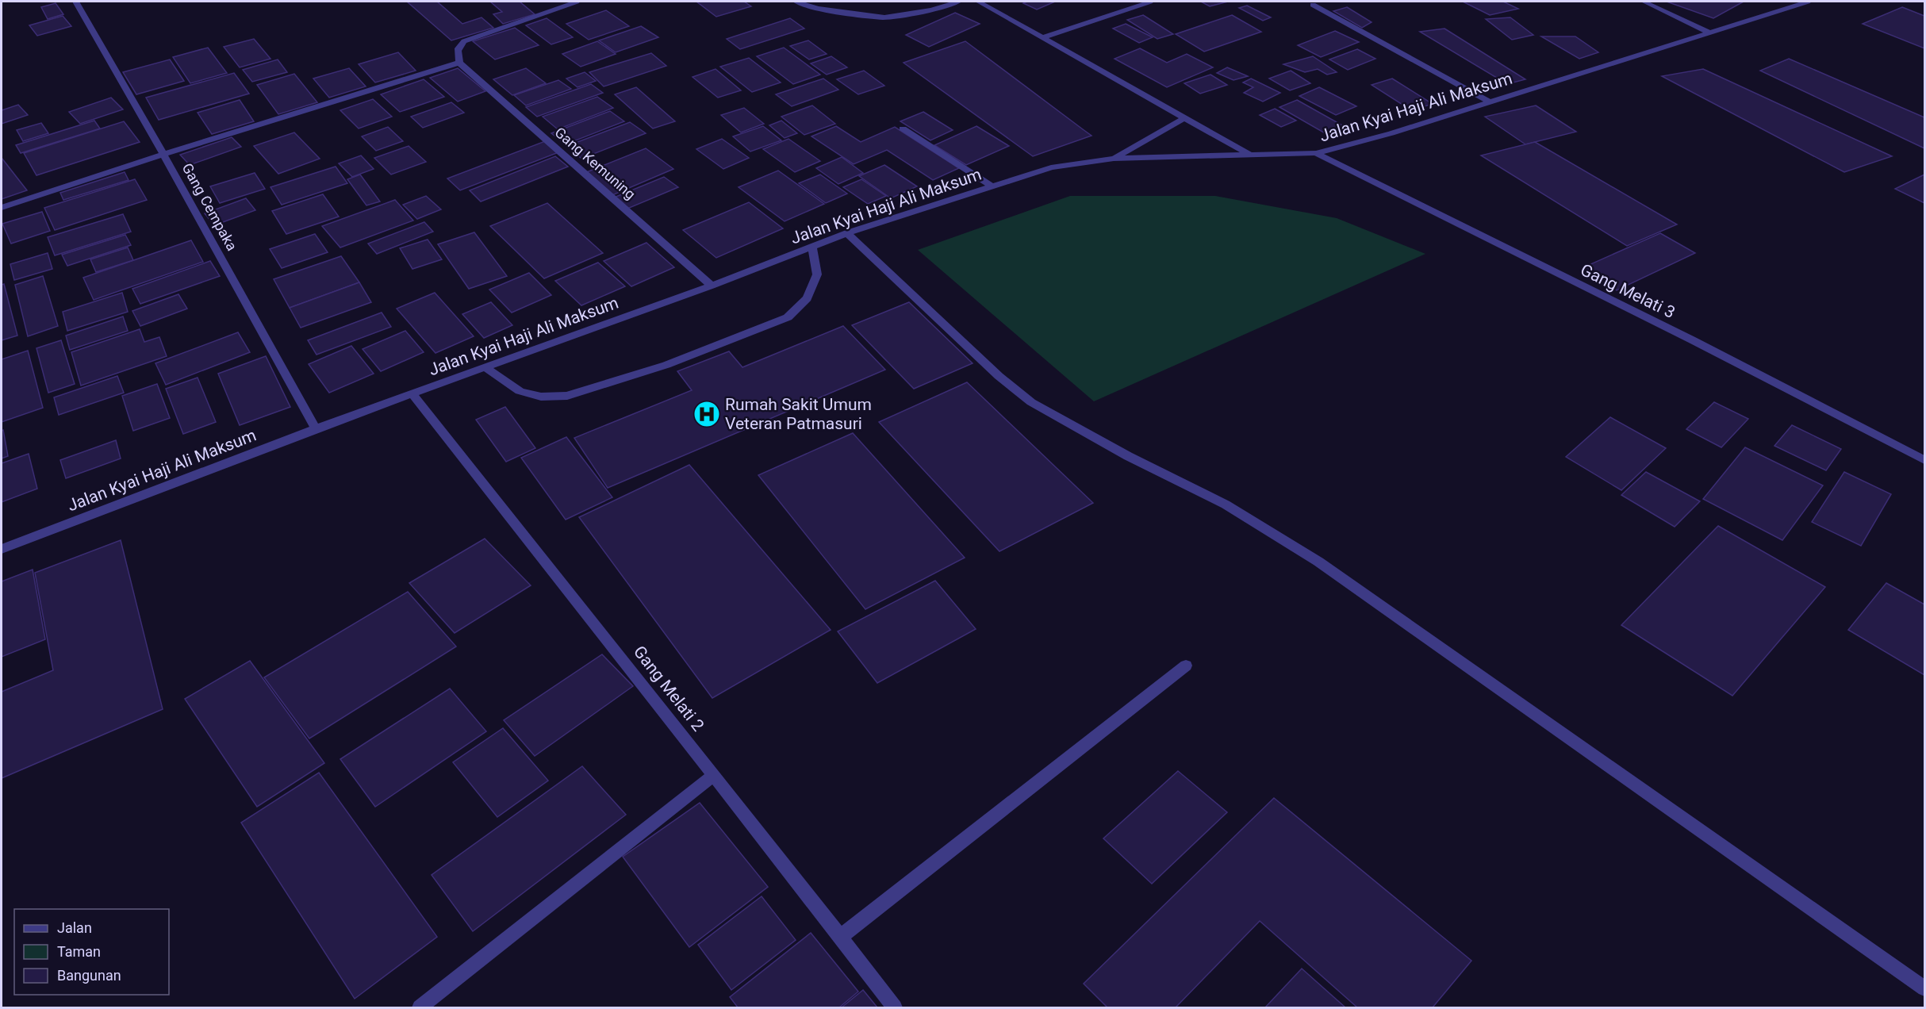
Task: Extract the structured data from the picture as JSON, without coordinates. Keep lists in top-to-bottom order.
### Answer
{
  "streets": {
    "street": [
      "Jalan Kyai Haji Ali Maksum",
      "Gang Kemuning",
      "Gang Cempaka",
      "Gang Melati 3",
      "Gang Melati 2"
    ]
  },
  "crossings": [
    ["Jalan Kyai Haji Ali Maksum", "Gang Kemuning"],
    ["Jalan Kyai Haji Ali Maksum", "Gang Cempaka"],
    ["Jalan Kyai Haji Ali Maksum", "Gang Melati 3"],
    ["Jalan Kyai Haji Ali Maksum", "Gang Melati 2"]
  ],
  "places": {
    "hospital": ["Rumah Sakit Umum Veteran Patmasuri"]
  },
  "legend": ["Jalan", "Taman", "Bangunan"]
}
